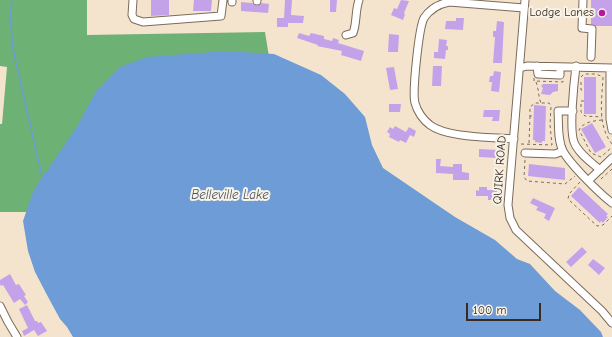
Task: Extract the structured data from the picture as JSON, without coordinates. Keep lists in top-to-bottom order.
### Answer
{
  "streets": {
    "street": ["QUIRK ROAD"]
  },
  "water": ["Belleville Lake"],
  "places": ["Lodge Lanes"],
  "scale_bar": "100 m"
}
